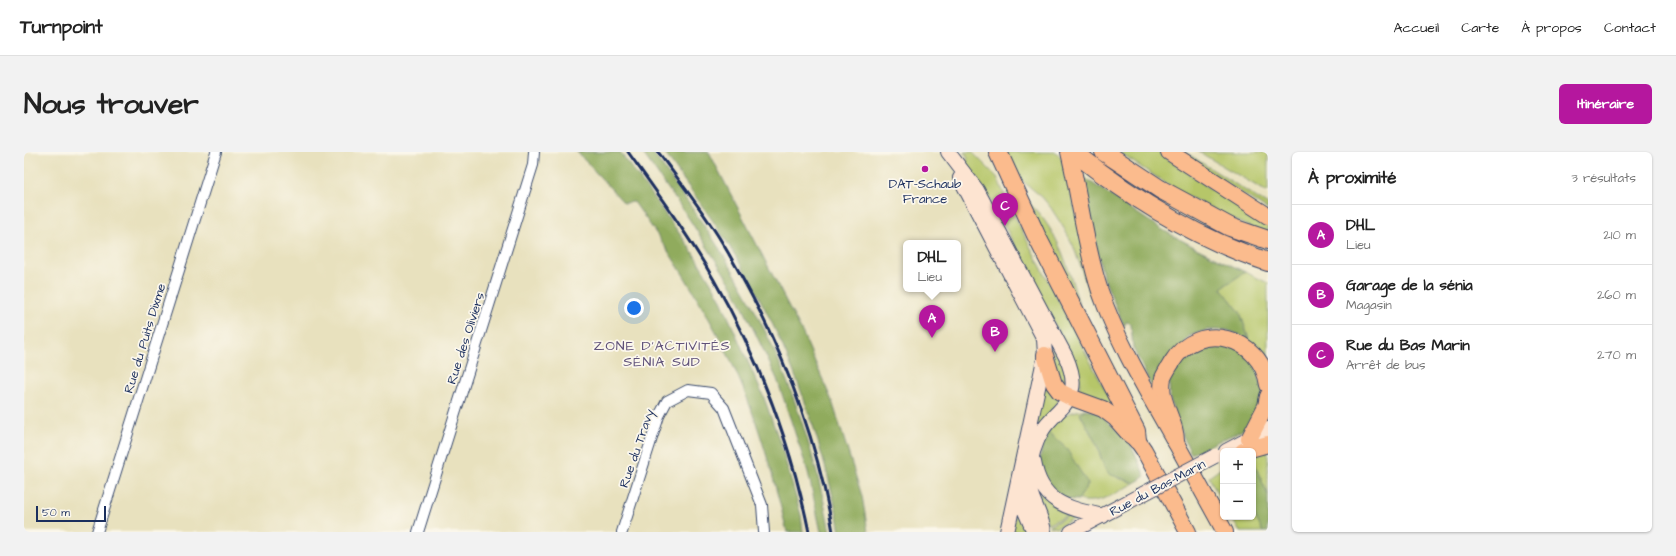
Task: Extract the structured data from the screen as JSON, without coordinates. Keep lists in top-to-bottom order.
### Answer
{
  "streets": {
    "main road": ["Rue du Bas-Marin"],
    "street": ["Rue du Puits Dixme", "Rue des Oliviers", "Rue du Travy"]
  },
  "districts": ["ZONE D'ACTIVITÉS SÉNIA SUD"],
  "places": ["DAT-Schaub France"],
  "scale_bar": "50 m",
  "page": {
    "header": "Turnpoint",
    "nav": [
      "Accueil",
      "Carte",
      "À propos",
      "Contact"
    ],
    "buttons": "Itinéraire",
    "title": "Nous trouver",
    "heading": ["À proximité", "3 résultats"],
    "pins": ["C", "A", "B"],
    "list": [
      {
        "mark": "A",
        "name": "DHL",
        "note": "Lieu",
        "value": "210 m"
      },
      {
        "mark": "B",
        "name": "Garage de la sénia",
        "note": "Magasin",
        "value": "260 m"
      },
      {
        "mark": "C",
        "name": "Rue du Bas Marin",
        "note": "Arrêt de bus",
        "value": "270 m"
      }
    ],
    "popup": ["DHL", "Lieu"],
    "map_buttons": ["+", "−"],
    "scale": "50 m"
  }
}
